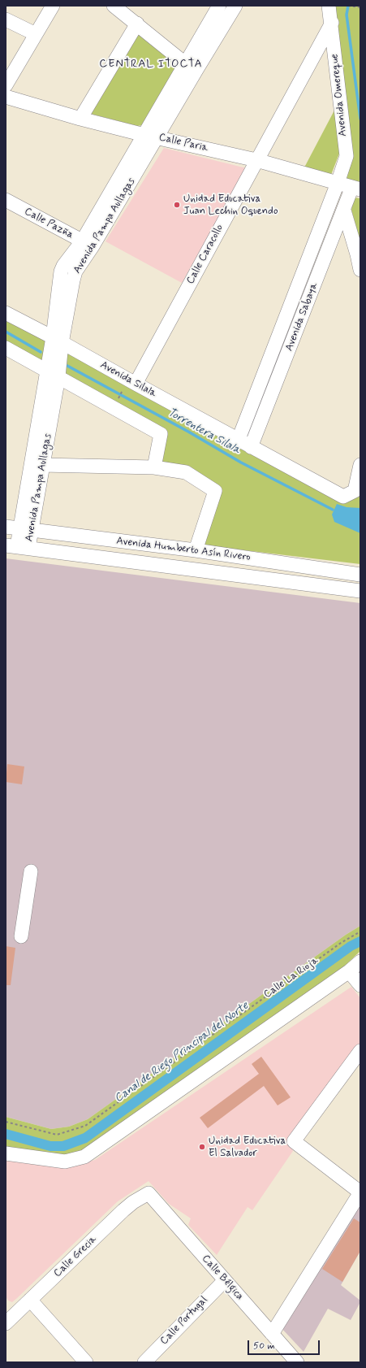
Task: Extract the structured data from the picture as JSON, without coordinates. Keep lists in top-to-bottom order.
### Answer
{
  "streets": {
    "street": [
      "Avenida Omereque",
      "Calle Paria",
      "Calle Pazña",
      "Avenida Pampa Aullagas",
      "Calle Caracollo",
      "Avenida Sabaya",
      "Avenida Silala",
      "Avenida Humberto Asín Rivero",
      "Calle Grecia",
      "Calle Bélgica",
      "Calle Portugal"
    ],
    "path": ["Calle La Rioja"]
  },
  "crossings": [
    ["Avenida Omereque", "Calle Paria"],
    ["Avenida Omereque", "Calle Caracollo"],
    ["Avenida Omereque", "Avenida Sabaya"],
    ["Calle Paria", "Avenida Pampa Aullagas"],
    ["Calle Paria", "Calle Caracollo"],
    ["Calle Paria", "Avenida Sabaya"],
    ["Calle Pazña", "Avenida Pampa Aullagas"],
    ["Avenida Pampa Aullagas", "Avenida Silala"],
    ["Avenida Pampa Aullagas", "Avenida Humberto Asín Rivero"],
    ["Calle Caracollo", "Avenida Silala"],
    ["Avenida Sabaya", "Avenida Silala"],
    ["Calle Grecia", "Calle Bélgica"],
    ["Calle Bélgica", "Calle Portugal"]
  ],
  "districts": ["CENTRAL ITOCTA"],
  "water": ["Torrentera Silala", "Canal de Riego Principal del Norte"],
  "places": ["Unidad Educativa Juan Lechin Oquendo", "Unidad Educativa El Salvador"],
  "scale_bar": "50 m"
}
